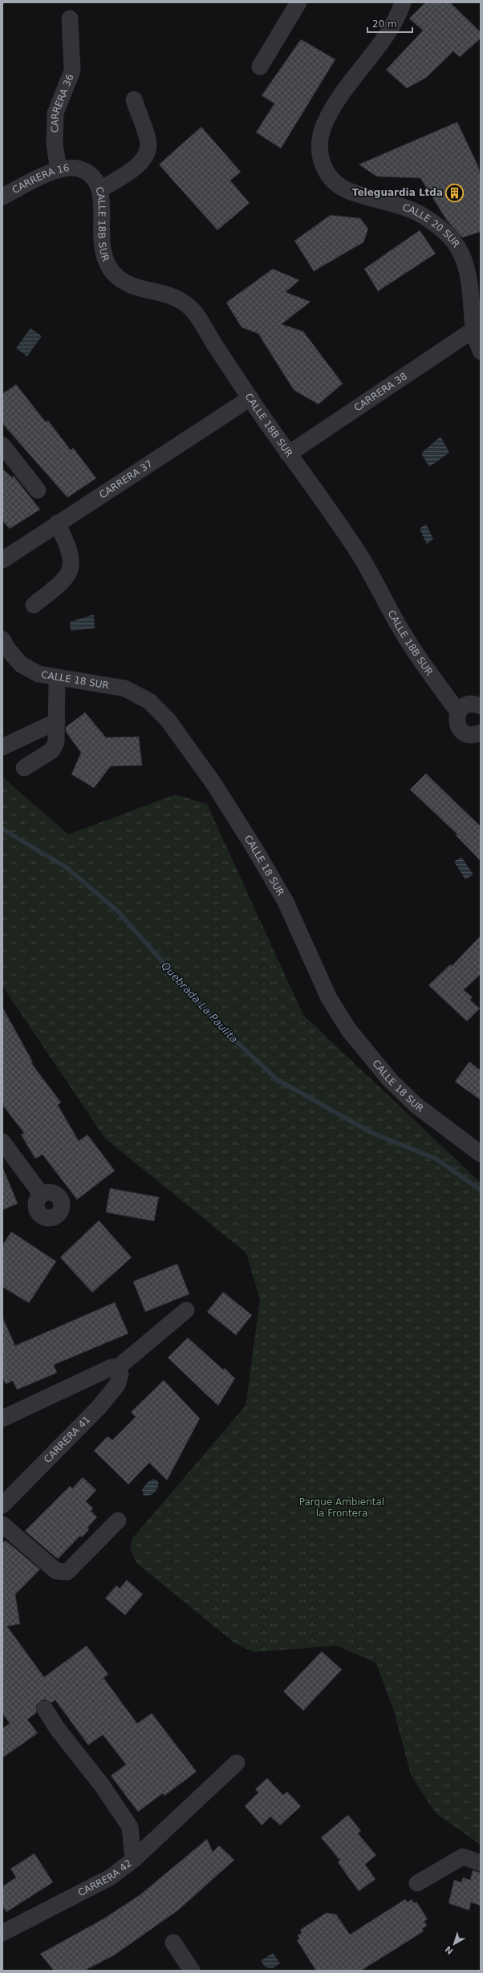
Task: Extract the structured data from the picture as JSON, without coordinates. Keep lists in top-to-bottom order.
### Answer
{
  "streets": {
    "street": [
      "CARRERA 36",
      "CARRERA 16",
      "CALLE 18B SUR",
      "CALLE 20 SUR",
      "CARRERA 38",
      "CARRERA 37",
      "CALLE 18 SUR",
      "CARRERA 41",
      "CARRERA 42"
    ]
  },
  "crossings": [
    ["CARRERA 36", "CARRERA 16"],
    ["CARRERA 16", "CALLE 18B SUR"],
    ["CALLE 18B SUR", "CARRERA 38"],
    ["CALLE 18B SUR", "CARRERA 37"],
    ["CALLE 20 SUR", "CARRERA 38"]
  ],
  "water": ["Quebrada La Paulita"],
  "parks": ["Parque Ambiental la Frontera"],
  "places": {
    "building": ["Teleguardia Ltda"]
  },
  "scale_bar": "20 m",
  "north": "bottom left"
}
